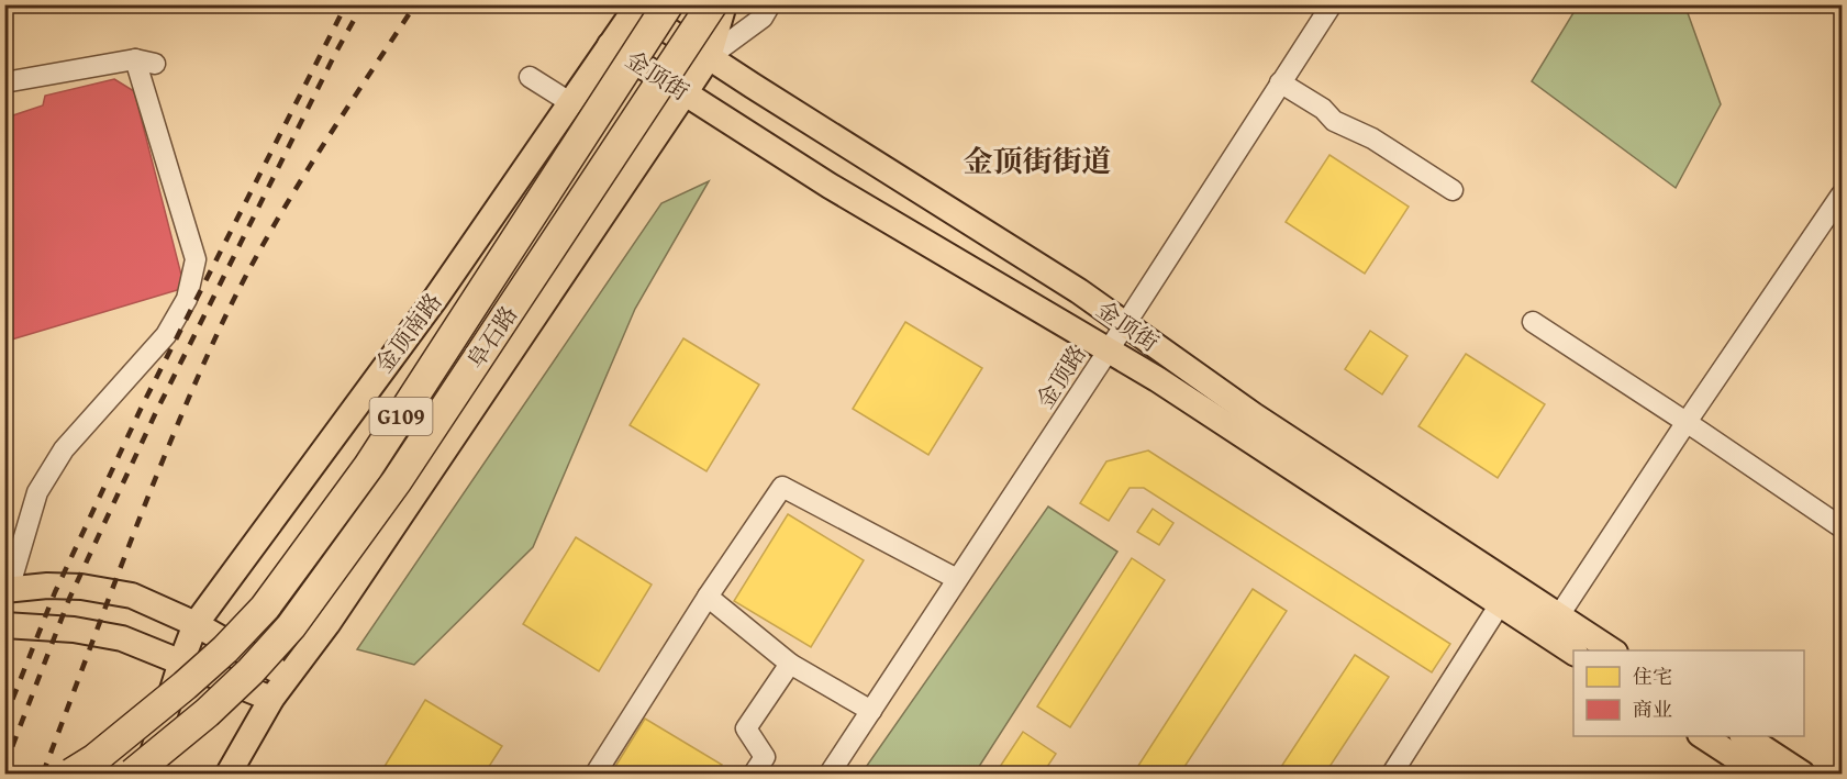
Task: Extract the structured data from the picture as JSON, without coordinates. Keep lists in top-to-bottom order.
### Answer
{
  "streets": {
    "highway": ["阜石路", "G109"],
    "main road": ["金顶街", "金顶南路"],
    "street": ["金顶路"]
  },
  "crossings": [
    ["金顶街", "金顶南路"],
    ["金顶街", "金顶路"]
  ],
  "districts": ["金顶街街道"],
  "legend": ["住宅", "商业"]
}
